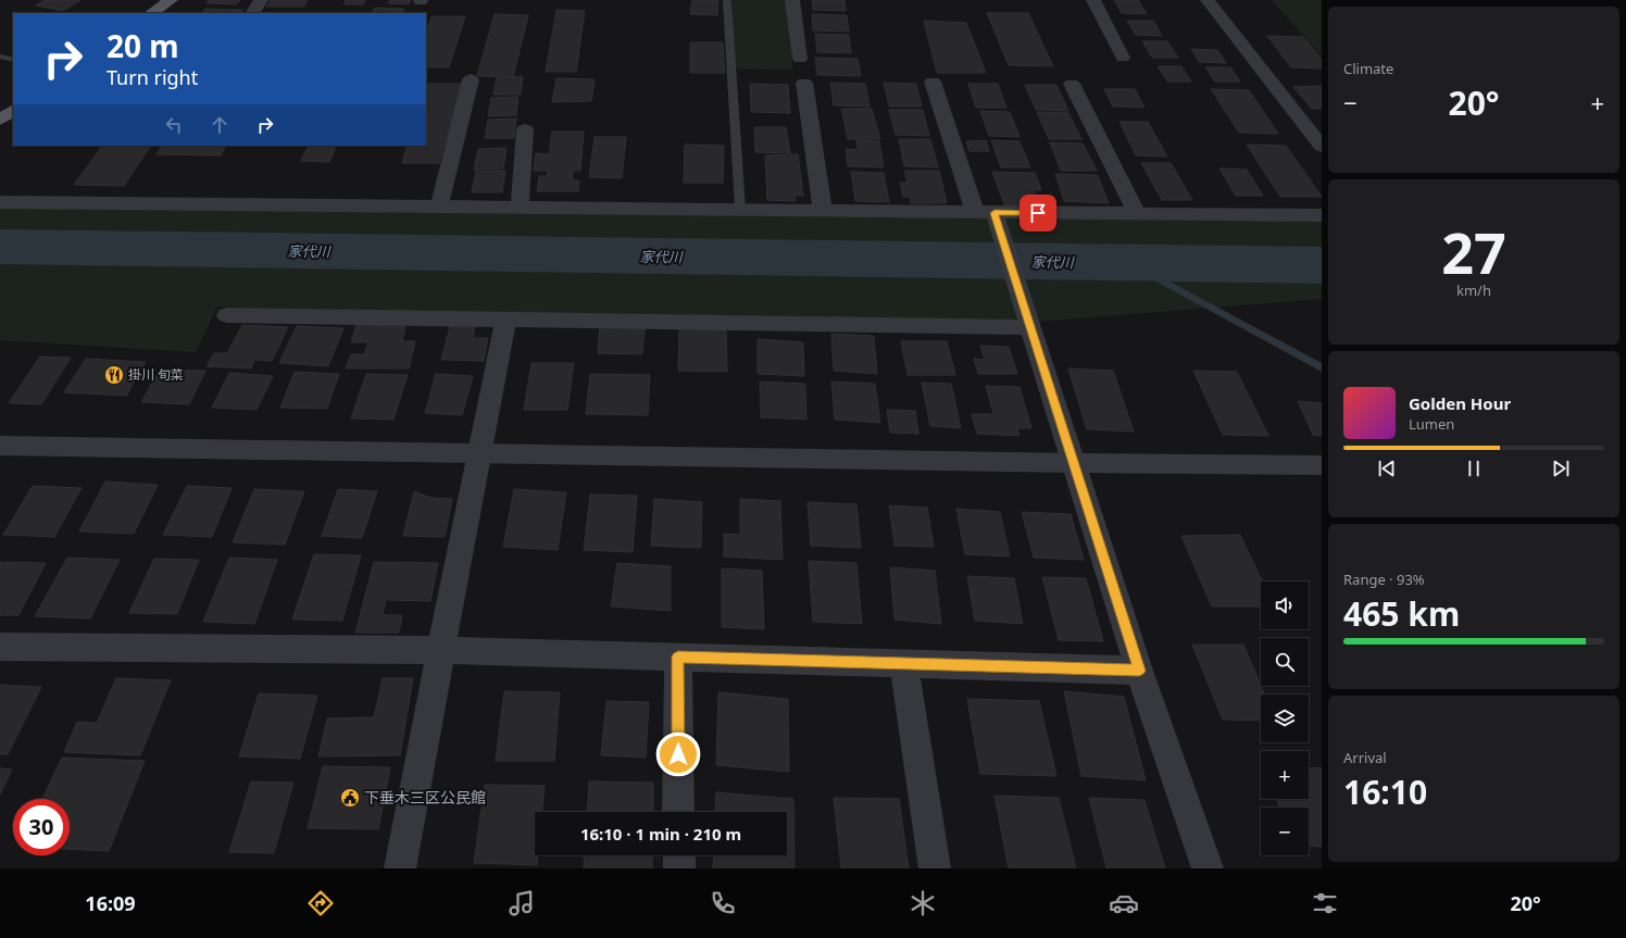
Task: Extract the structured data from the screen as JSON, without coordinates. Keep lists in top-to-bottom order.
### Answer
{
  "water": ["家代川"],
  "places": {
    "restaurant": ["掛川 旬菜"],
    "public building": ["下垂木三区公民館"]
  },
  "page": {
    "tile": [
      "Climate",
      ["27", "km/h"],
      ["Range · 93%", "465 km"],
      ["Arrival", "16:10"]
    ],
    "turn": ["20 m", "Turn right"],
    "heat": ["−", "20°", "+"],
    "song": ["Golden Hour", "Lumen"],
    "map_buttons": ["+", "−"],
    "limit": "30",
    "trip": "16:10 · 1 min · 210 m",
    "tabs": ["16:09", "20°"]
  }
}
